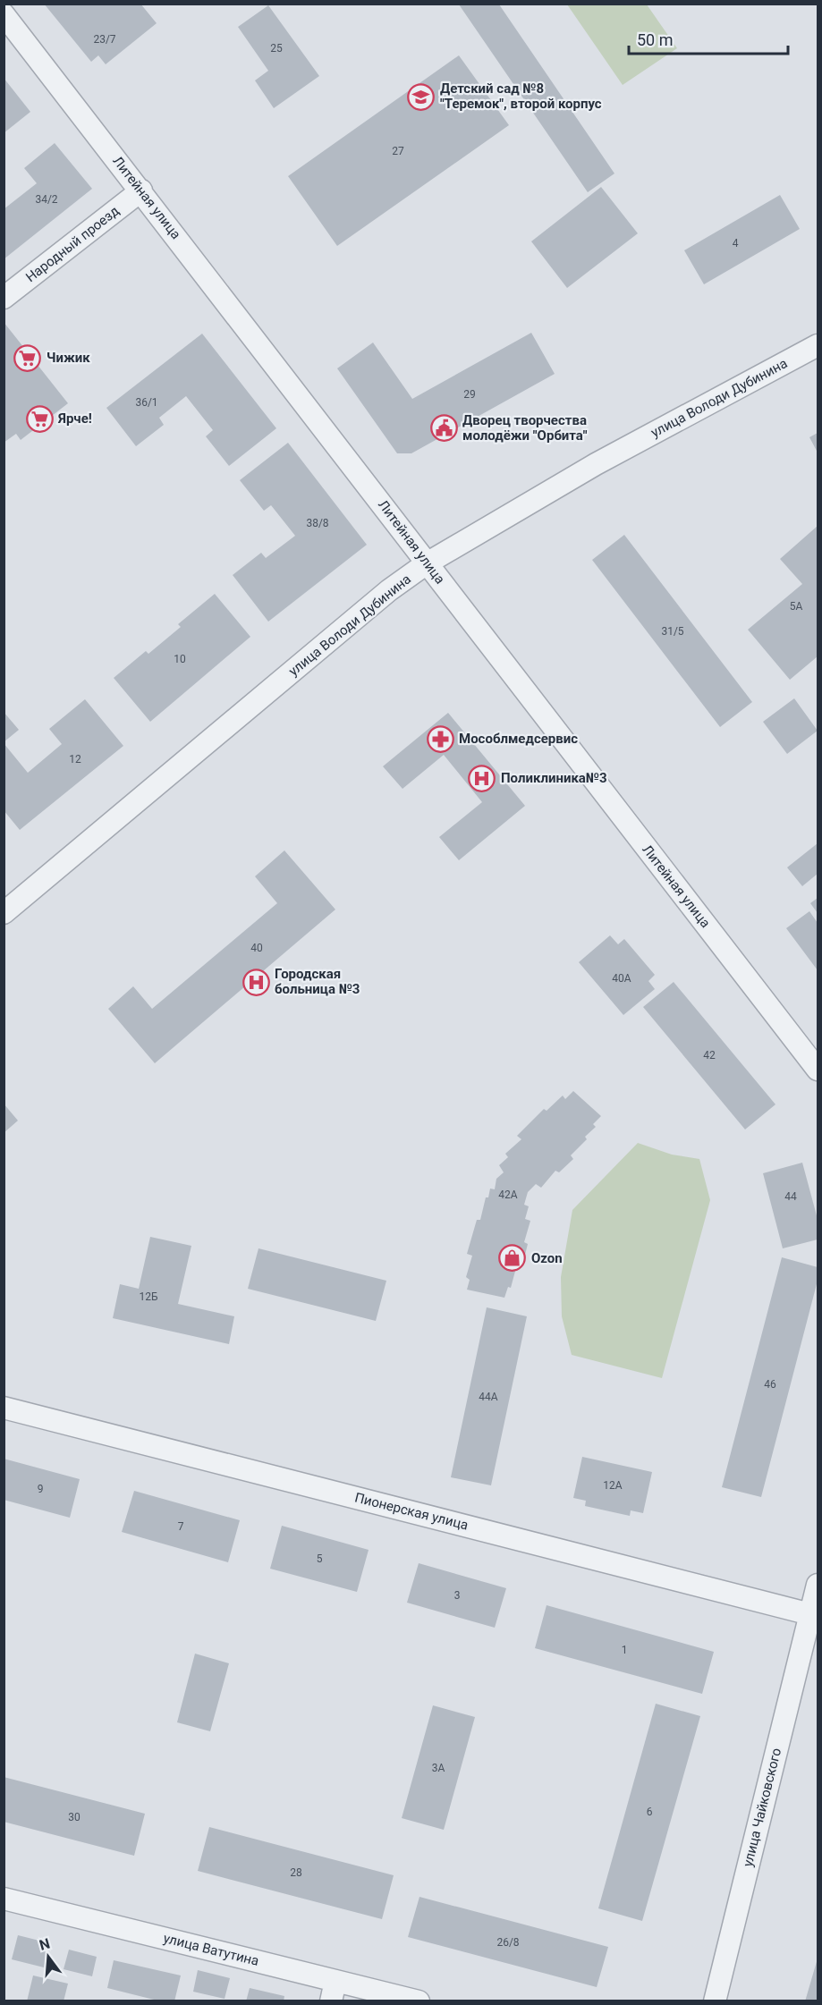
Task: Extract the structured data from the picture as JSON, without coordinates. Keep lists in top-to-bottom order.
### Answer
{
  "streets": {
    "street": [
      "Литейная улица",
      "Народный проезд",
      "улица Володи Дубинина",
      "Пионерская улица",
      "улица Чайковского",
      "улица Ватутина"
    ]
  },
  "crossings": [
    ["Литейная улица", "Народный проезд"],
    ["Литейная улица", "улица Володи Дубинина"],
    ["Пионерская улица", "улица Чайковского"]
  ],
  "places": {
    "school or university": ["Детский сад №8 \"Теремок\", второй корпус"],
    "supermarket": ["Чижик", "Ярче!"],
    "public building": ["Дворец творчества молодёжи \"Орбита\""],
    "pharmacy": ["Мособлмедсервис"],
    "hospital": ["Поликлиника№3", "Городская больница №3"],
    "shop": ["Ozon"]
  },
  "house_numbers": [
    "23/7",
    "25",
    "27",
    "34/2",
    "4",
    "29",
    "36/1",
    "38/8",
    "5А",
    "31/5",
    "10",
    "12",
    "40",
    "40А",
    "42",
    "42А",
    "44",
    "12Б",
    "46",
    "44А",
    "12А",
    "9",
    "7",
    "5",
    "3",
    "1",
    "3А",
    "6",
    "30",
    "28",
    "26/8"
  ],
  "scale_bar": "50 m",
  "north": "top"
}
